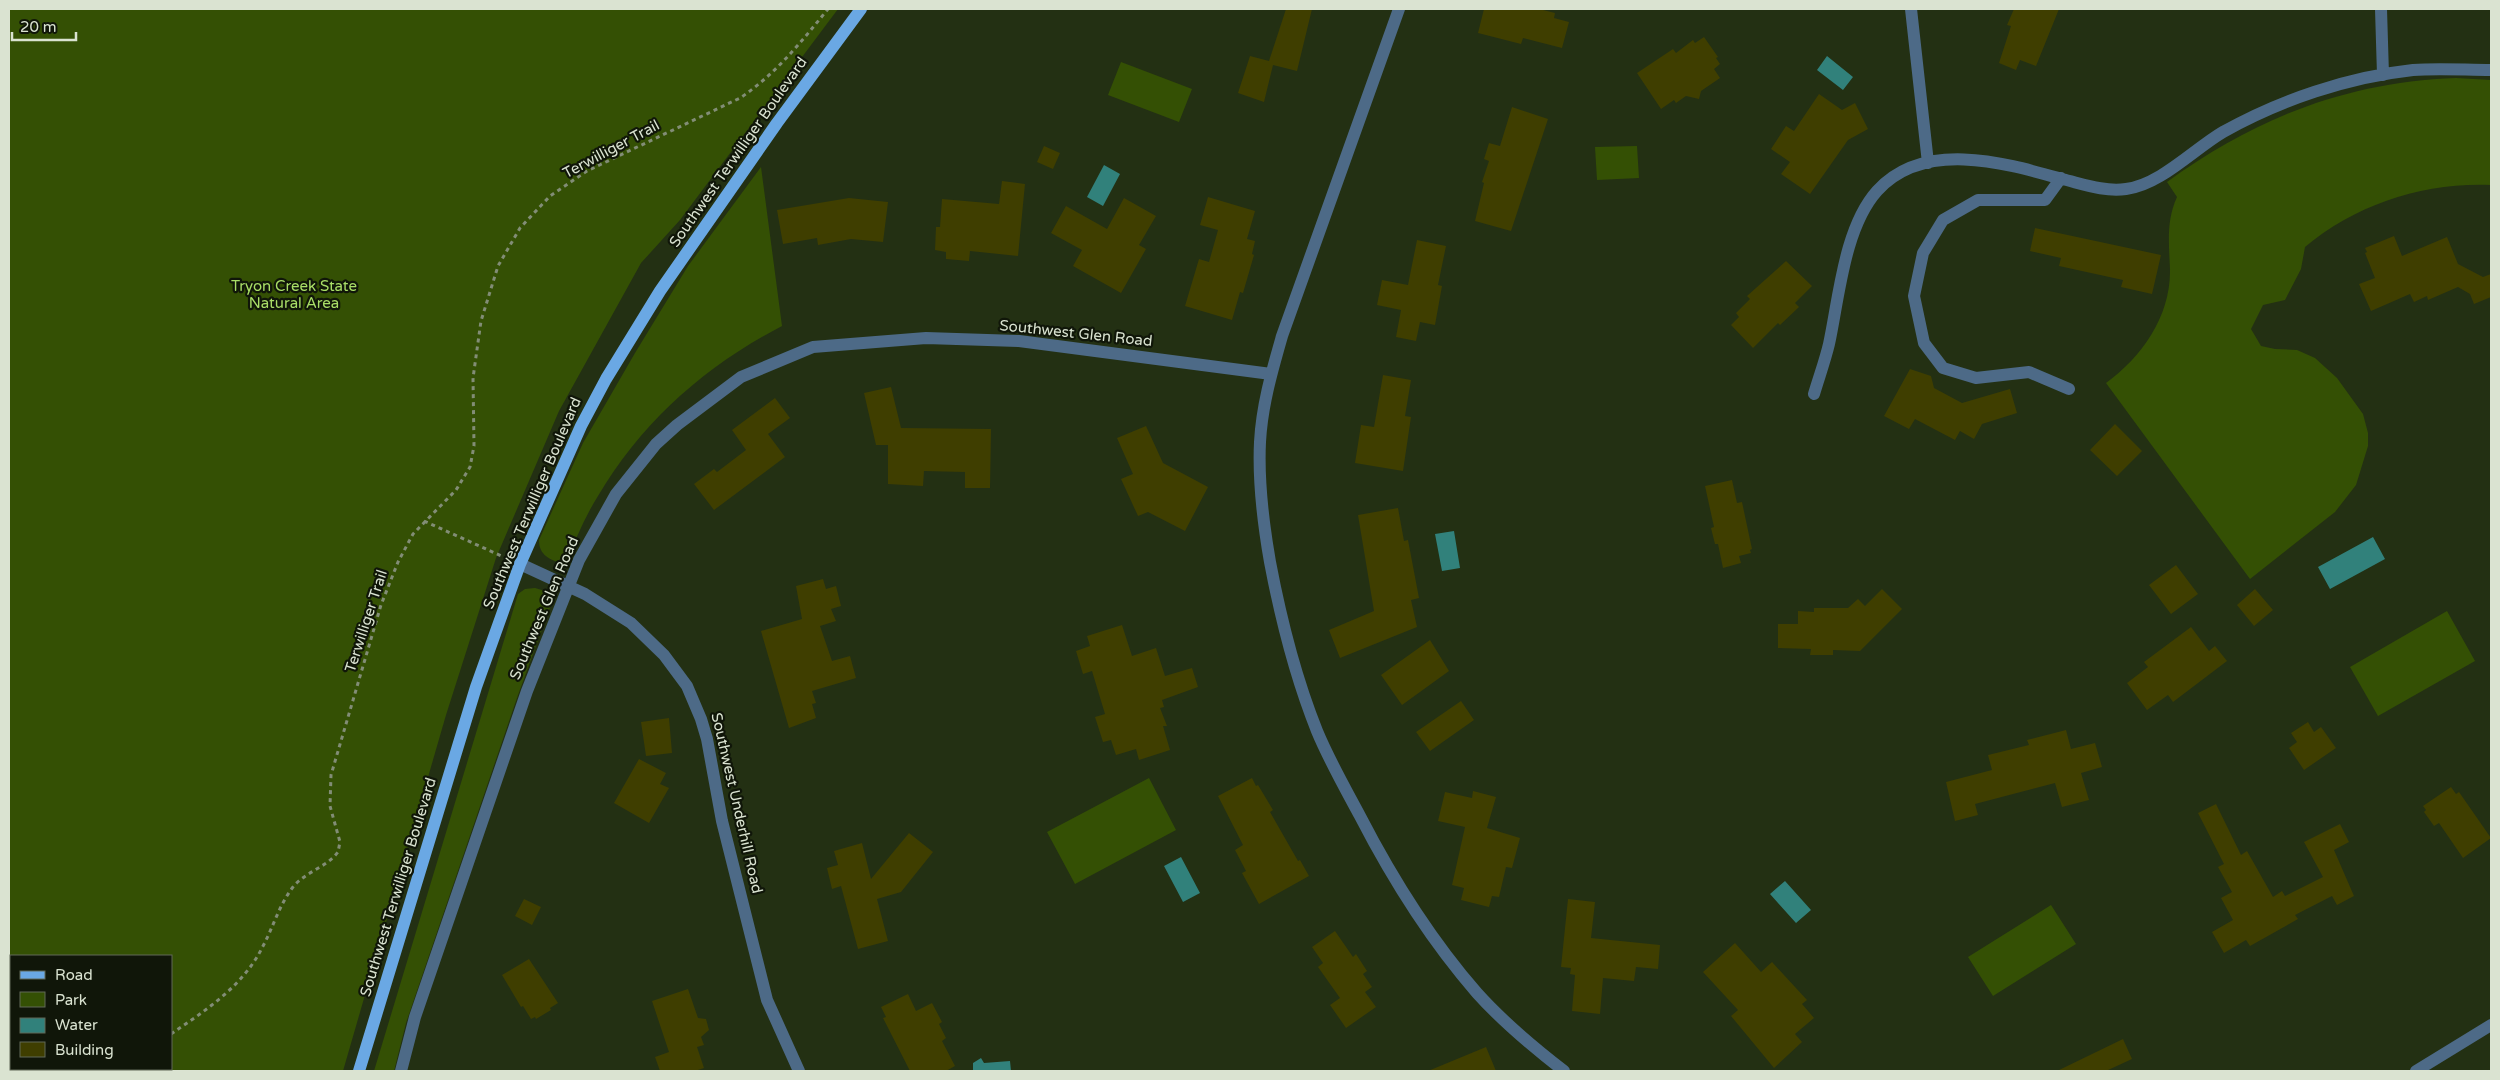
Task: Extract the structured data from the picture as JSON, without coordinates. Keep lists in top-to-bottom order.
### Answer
{
  "streets": {
    "main road": ["Southwest Terwilliger Boulevard"],
    "street": ["Southwest Glen Road", "Southwest Underhill Road"],
    "path": ["Terwilliger Trail"]
  },
  "crossings": [
    ["Southwest Terwilliger Boulevard", "Southwest Underhill Road"],
    ["Southwest Glen Road", "Southwest Underhill Road"]
  ],
  "parks": ["Tryon Creek State Natural Area"],
  "legend": [
    "Road",
    "Park",
    "Water",
    "Building"
  ],
  "scale_bar": "20 m"
}
